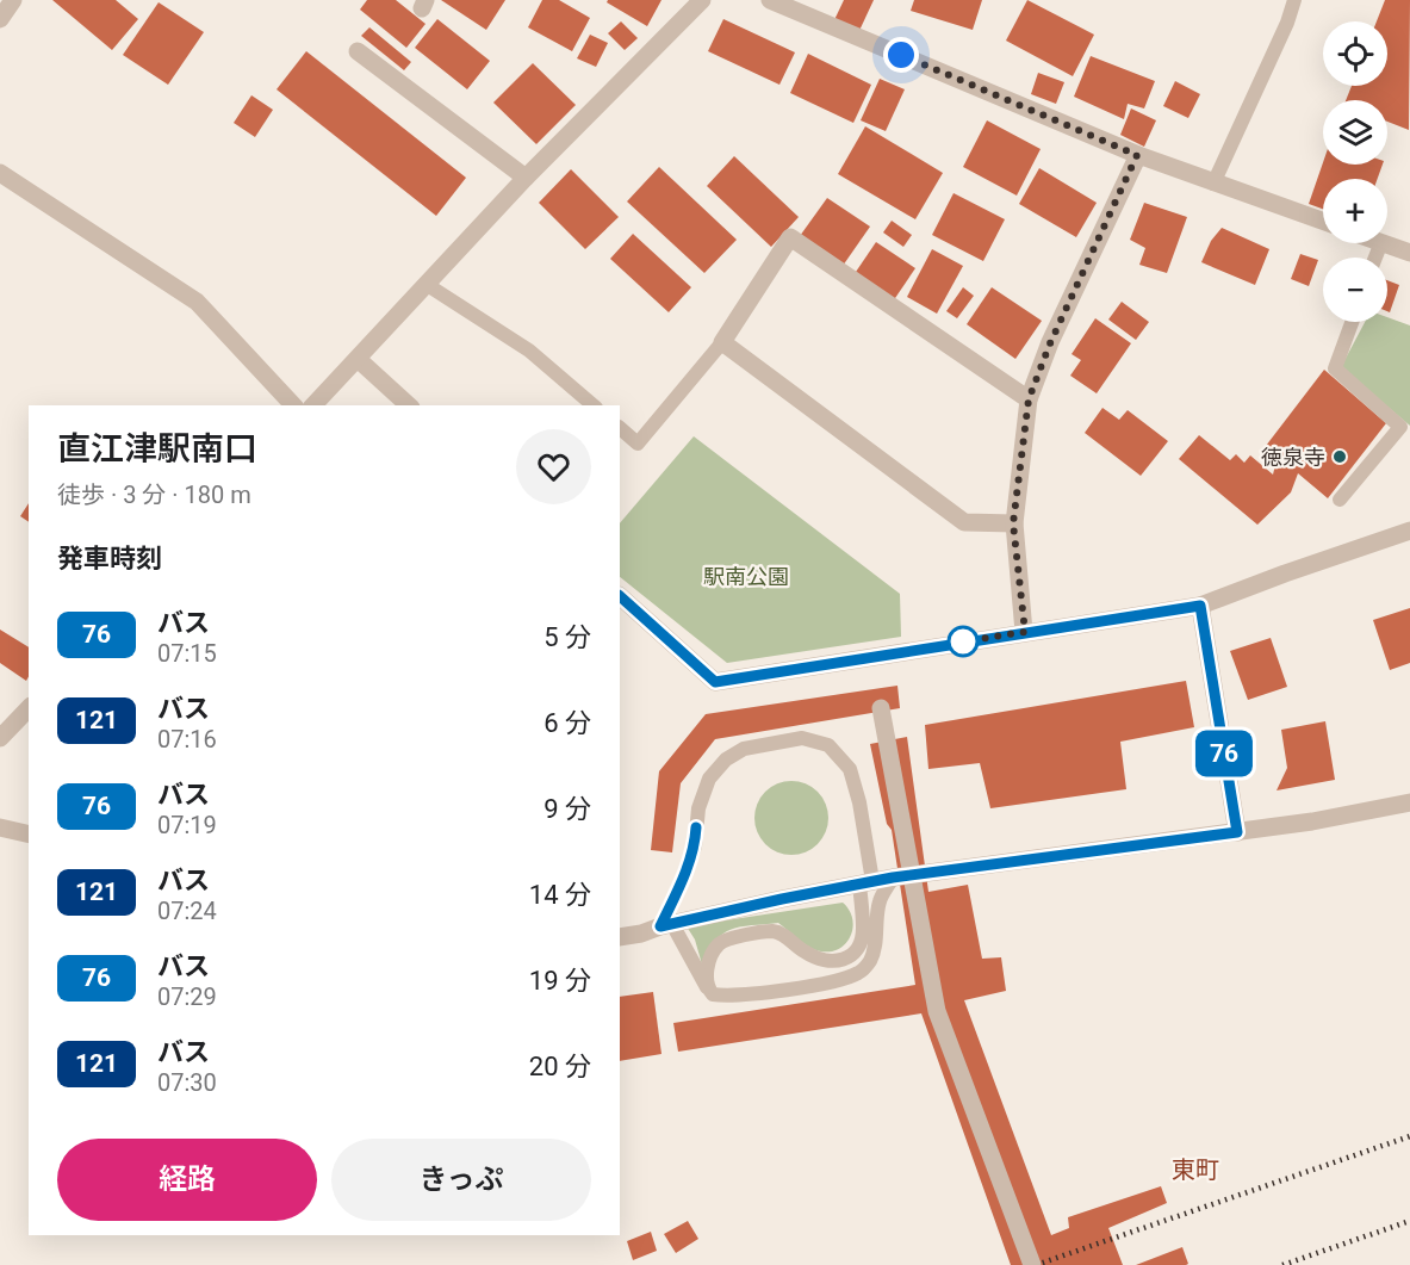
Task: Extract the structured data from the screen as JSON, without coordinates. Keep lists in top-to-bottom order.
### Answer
{
  "districts": ["東町"],
  "parks": ["駅南公園"],
  "places": ["徳泉寺"],
  "lines": ["bus line 76"],
  "page": {
    "on_map": "76",
    "map_buttons": ["+", "−"],
    "heading": [
      ["直江津駅南口", "徒歩 · 3 分 · 180 m"],
      "発車時刻"
    ],
    "list": [
      {
        "mark": "76",
        "name": "バス",
        "note": "07:15",
        "value": "5 分"
      },
      {
        "mark": "121",
        "name": "バス",
        "note": "07:16",
        "value": "6 分"
      },
      {
        "mark": "76",
        "name": "バス",
        "note": "07:19",
        "value": "9 分"
      },
      {
        "mark": "121",
        "name": "バス",
        "note": "07:24",
        "value": "14 分"
      },
      {
        "mark": "76",
        "name": "バス",
        "note": "07:29",
        "value": "19 分"
      },
      {
        "mark": "121",
        "name": "バス",
        "note": "07:30",
        "value": "20 分"
      }
    ],
    "buttons": ["経路", "きっぷ"]
  }
}
